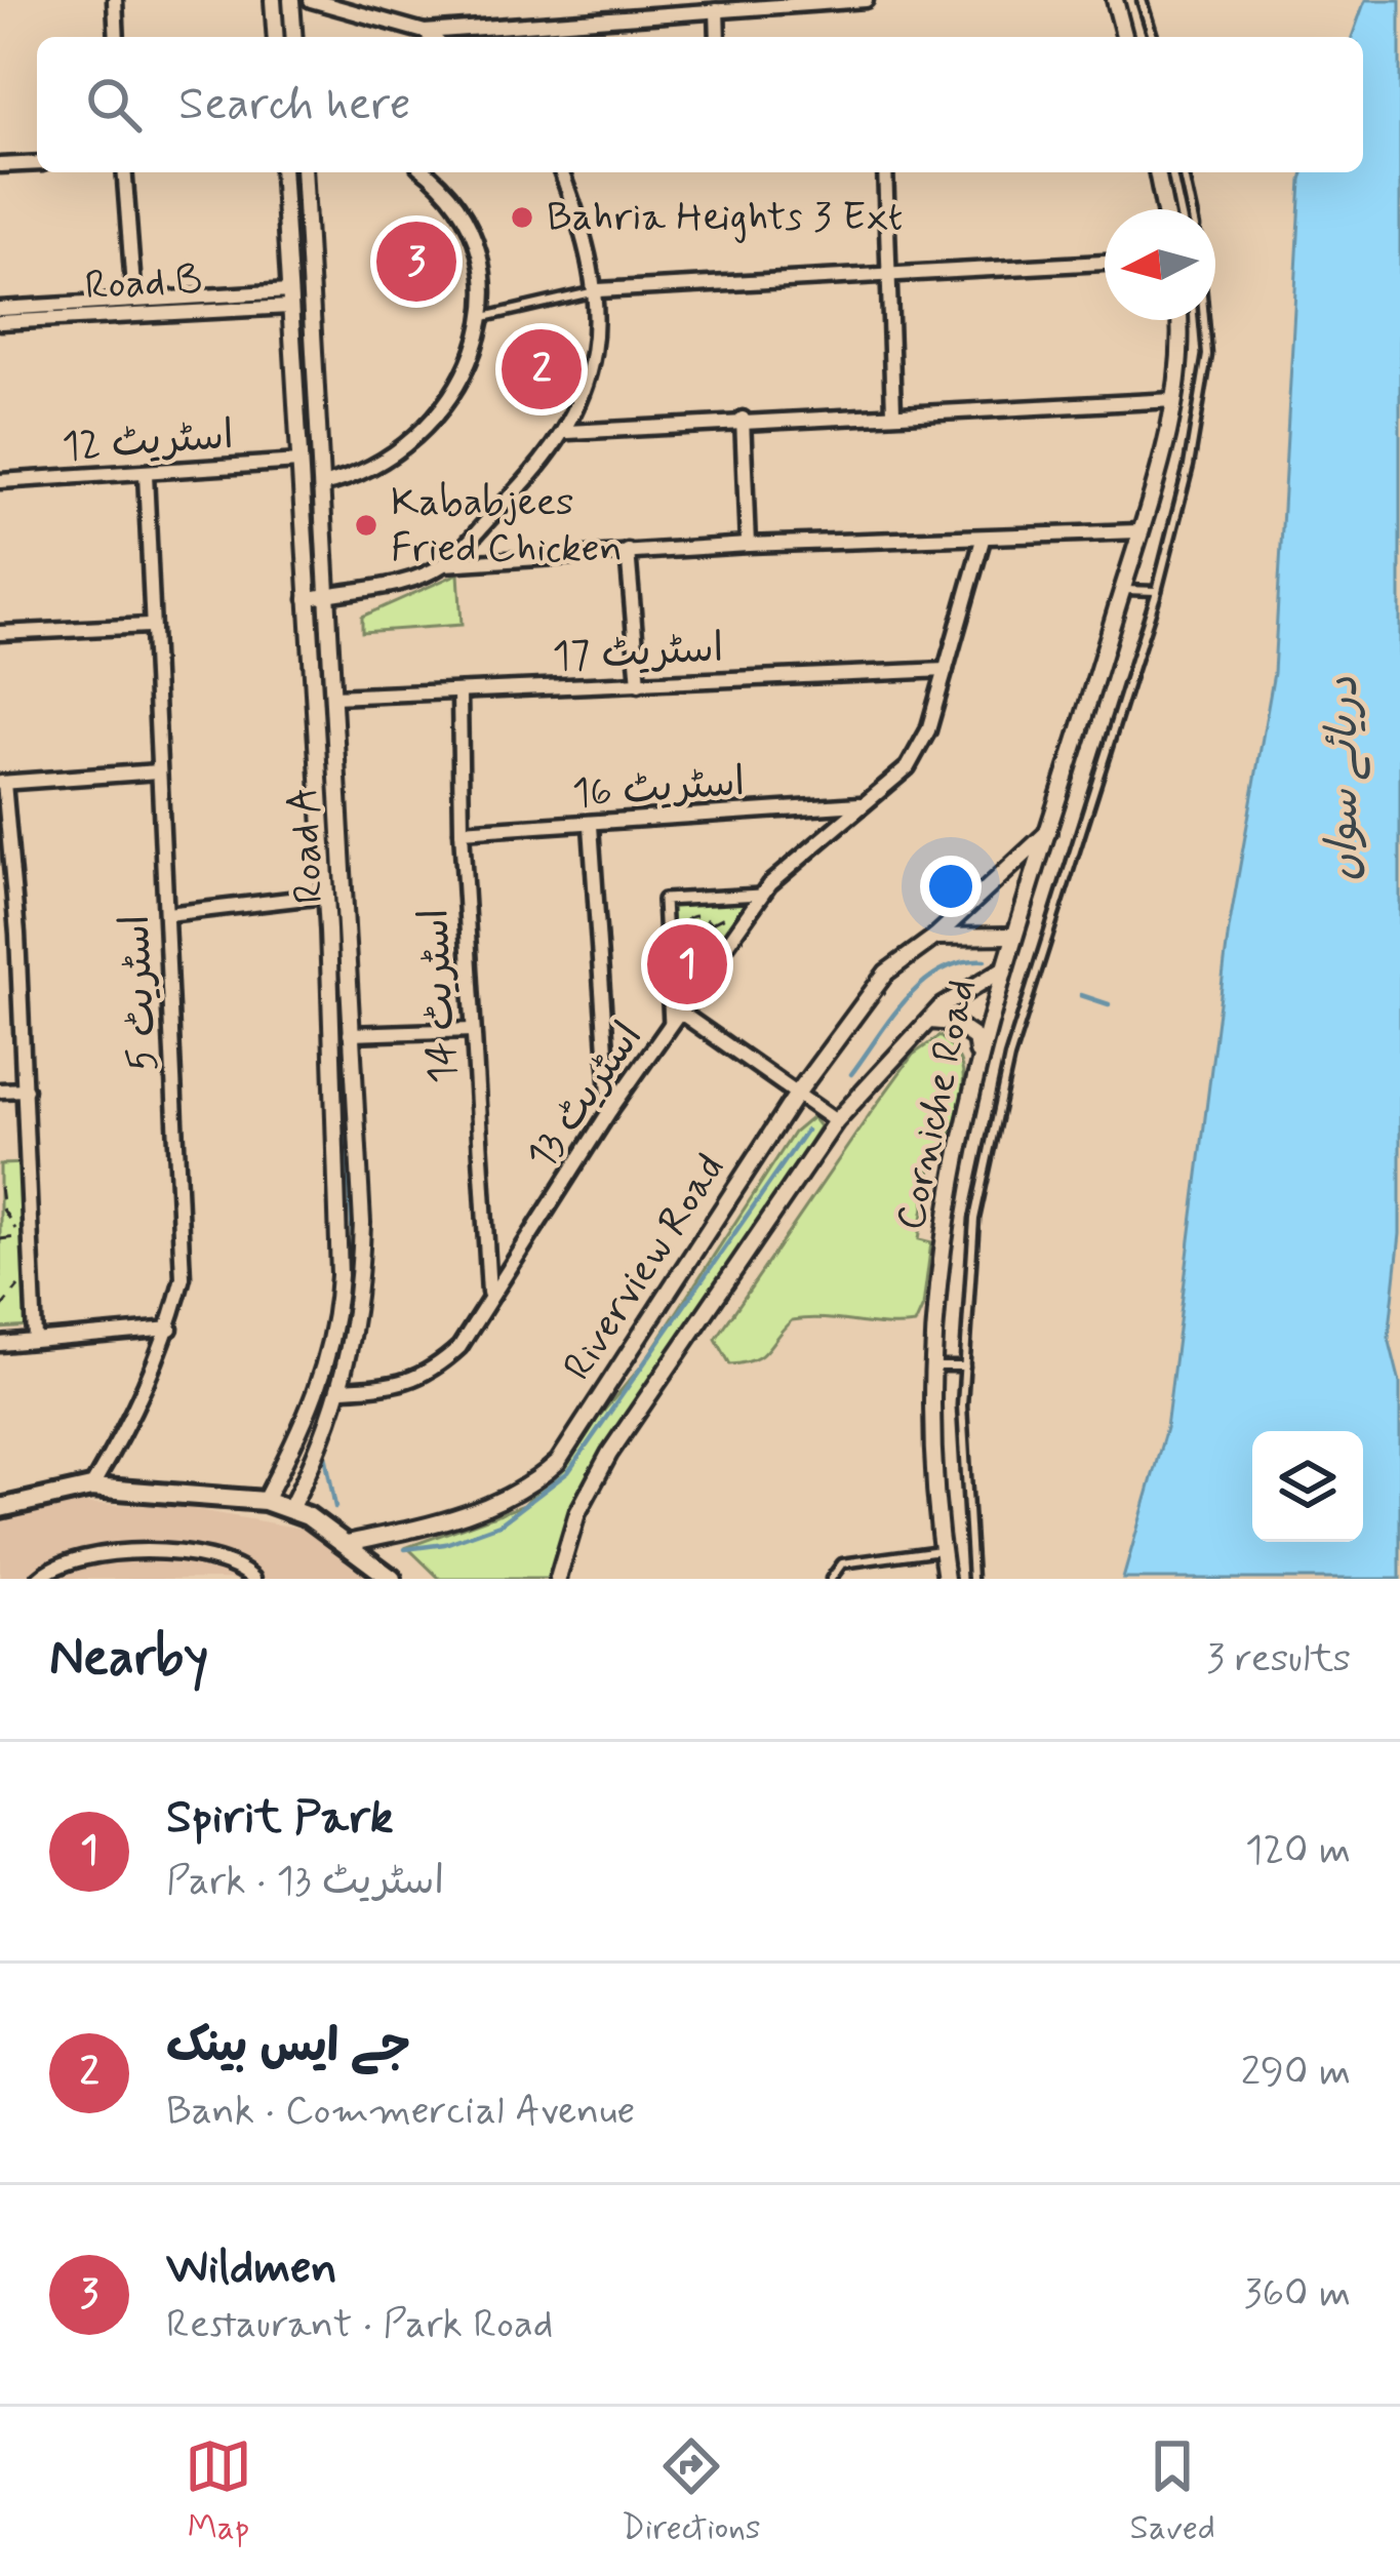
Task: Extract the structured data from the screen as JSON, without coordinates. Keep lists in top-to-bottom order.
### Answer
{
  "streets": {
    "street": [
      "Road B",
      "اسٹریٹ 12",
      "اسٹریٹ 17",
      "اسٹریٹ 16",
      "Road A",
      "اسٹریٹ 5",
      "اسٹریٹ 14",
      "اسٹریٹ 13",
      "Corniche Road",
      "Riverview Road"
    ]
  },
  "crossings": [
    ["Road B", "Road A"],
    ["اسٹریٹ 12", "Road A"],
    ["اسٹریٹ 12", "اسٹریٹ 5"],
    ["اسٹریٹ 17", "Road A"],
    ["اسٹریٹ 17", "اسٹریٹ 14"],
    ["اسٹریٹ 17", "اسٹریٹ 13"],
    ["اسٹریٹ 16", "اسٹریٹ 14"],
    ["اسٹریٹ 16", "اسٹریٹ 13"],
    ["Road A", "اسٹریٹ 13"],
    ["اسٹریٹ 14", "اسٹریٹ 13"],
    ["Corniche Road", "Riverview Road"]
  ],
  "water": ["دریائے سواں"],
  "places": ["Bahria Heights 3 Ext", "Kababjees Fried Chicken"],
  "north": "left",
  "page": {
    "search": "Search here",
    "pins": ["3", "2", "1"],
    "heading": ["Nearby", "3 results"],
    "list": [
      {
        "mark": "1",
        "name": "Spirit Park",
        "note": "Park · اسٹریٹ 13",
        "value": "120 m"
      },
      {
        "mark": "2",
        "name": "جے ایس بینک",
        "note": "Bank · Commercial Avenue",
        "value": "290 m"
      },
      {
        "mark": "3",
        "name": "Wildmen",
        "note": "Restaurant · Park Road",
        "value": "360 m"
      }
    ],
    "nav": ["Map", "Directions", "Saved"]
  }
}
